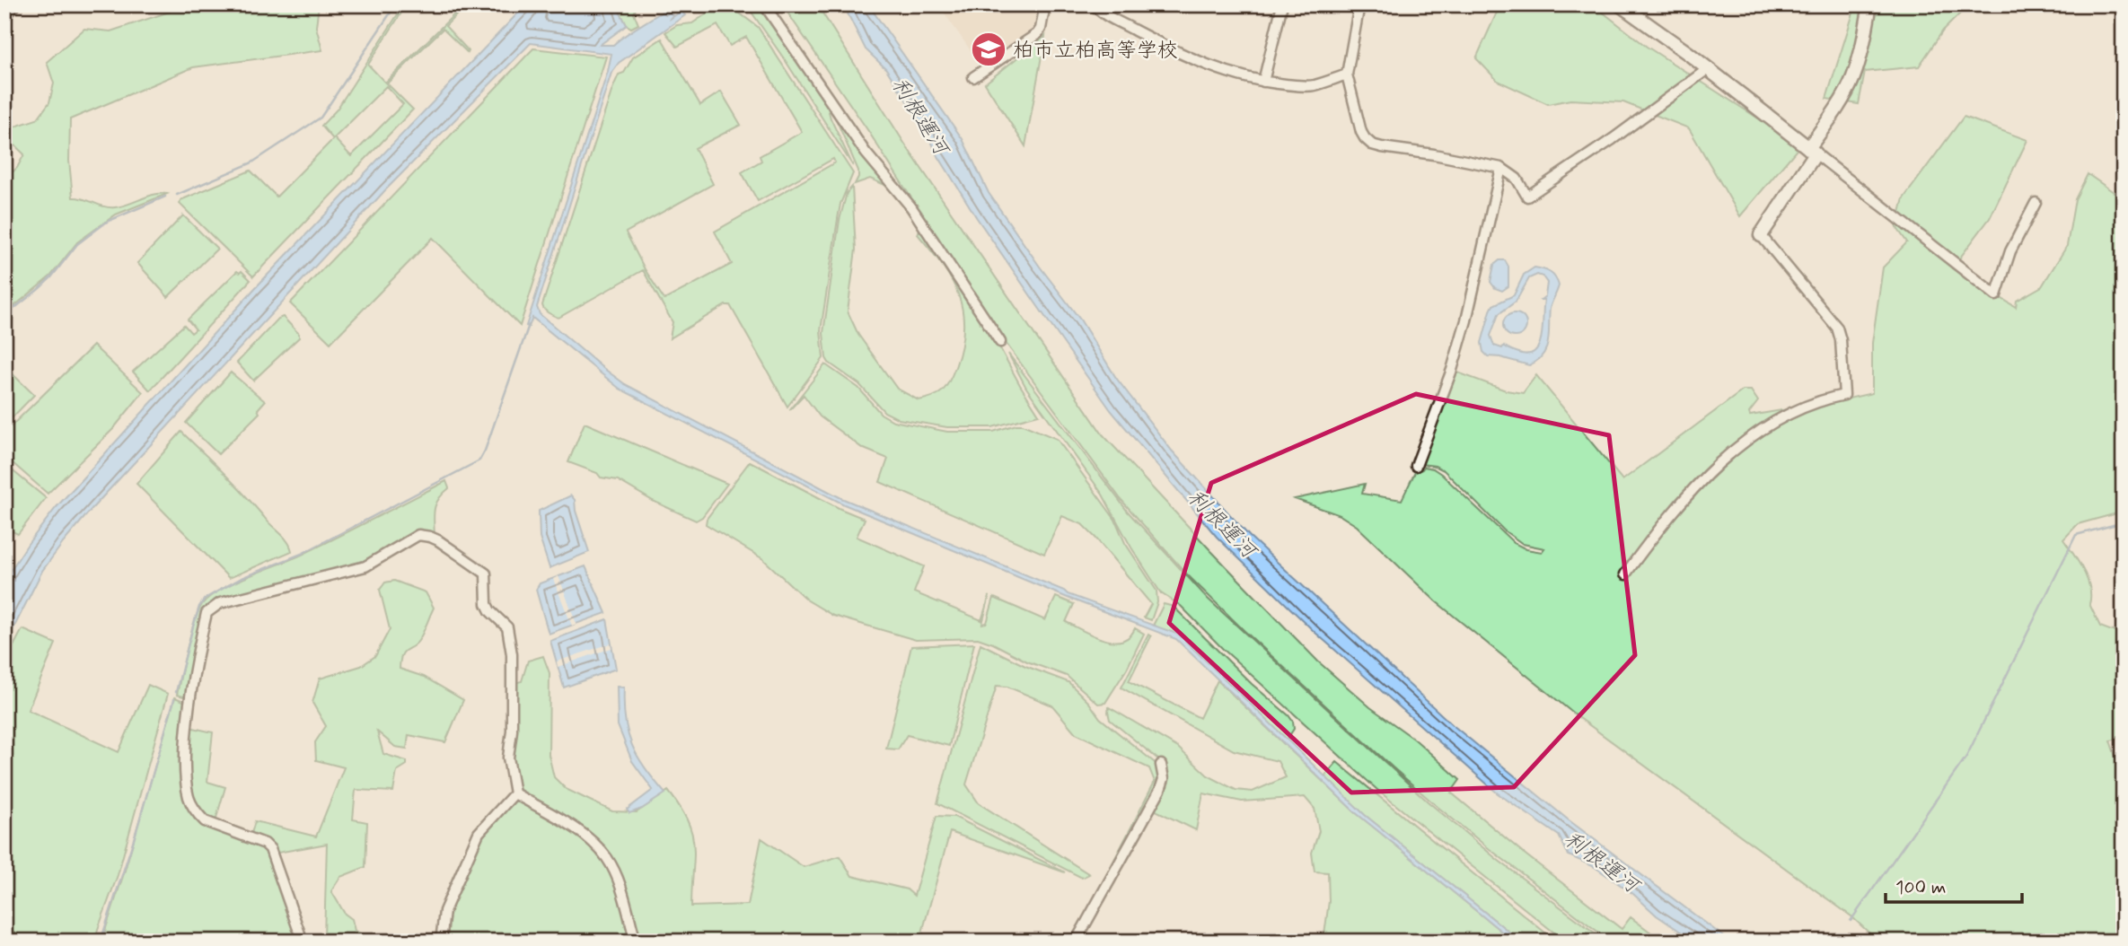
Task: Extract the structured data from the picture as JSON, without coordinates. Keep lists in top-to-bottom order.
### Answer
{
  "water": ["利根運河"],
  "places": {
    "school or university": ["柏市立柏高等学校"]
  },
  "scale_bar": "100 m"
}
